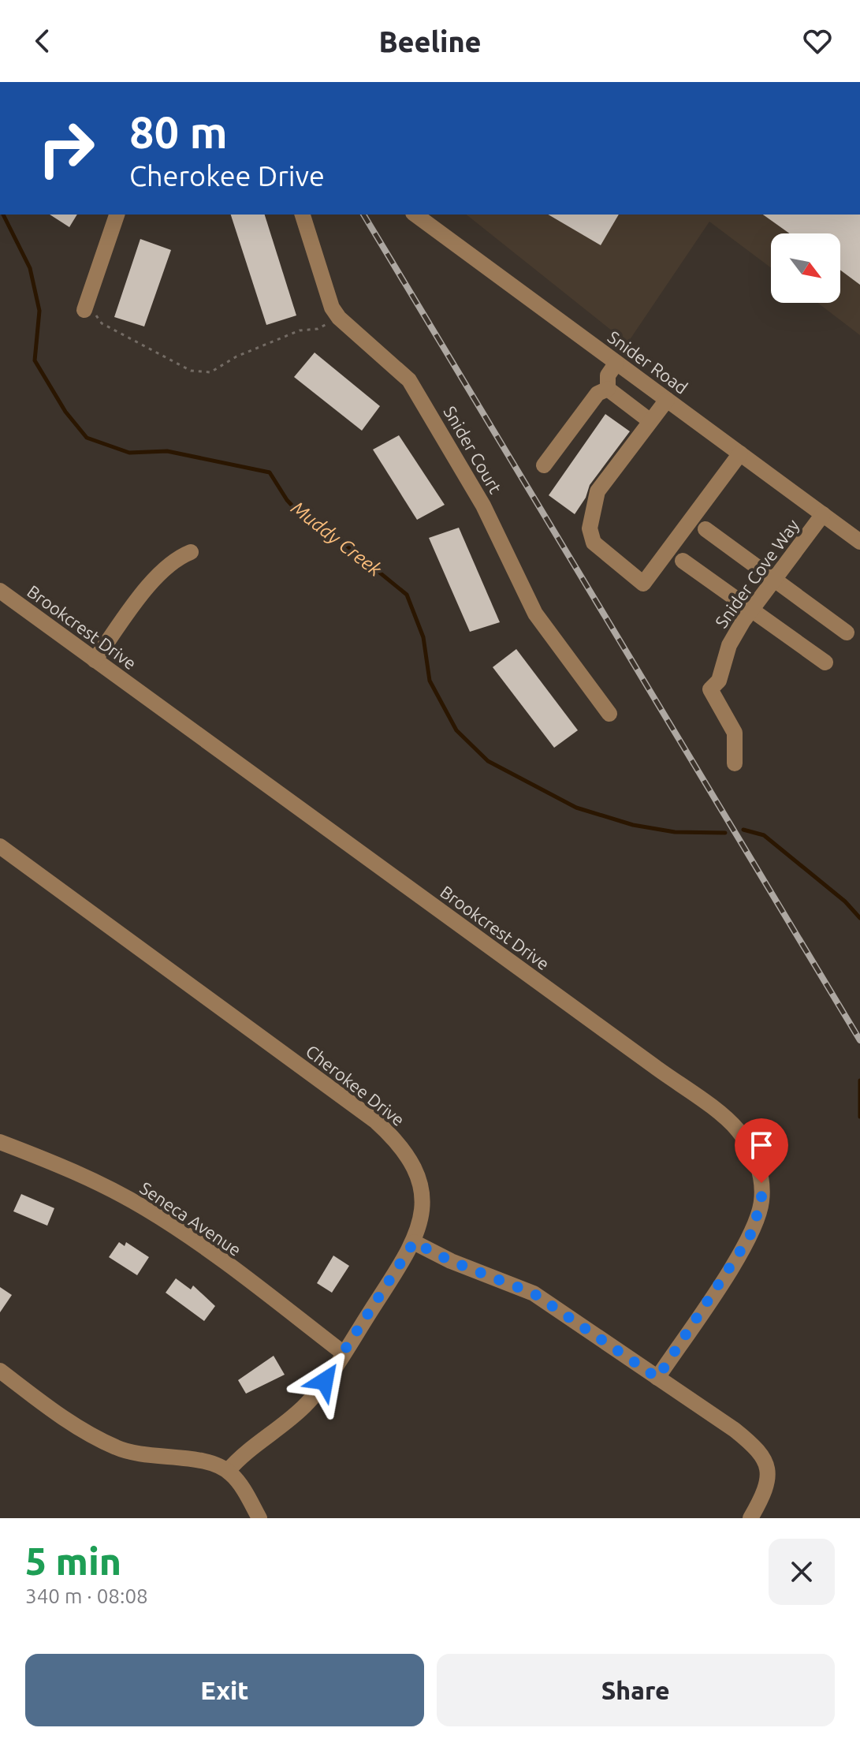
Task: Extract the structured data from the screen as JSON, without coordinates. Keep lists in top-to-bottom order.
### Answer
{
  "streets": {
    "street": [
      "Snider Road",
      "Snider Court",
      "Snider Cove Way",
      "Brookcrest Drive",
      "Cherokee Drive",
      "Seneca Avenue"
    ]
  },
  "crossings": [
    ["Snider Road", "Snider Cove Way"],
    ["Cherokee Drive", "Seneca Avenue"]
  ],
  "water": ["Muddy Creek"],
  "north": "bottom right",
  "page": {
    "header": "Beeline",
    "turn": ["80 m", "Cherokee Drive"],
    "heading": ["5 min", "340 m · 08:08"],
    "buttons": ["Exit", "Share"]
  }
}
